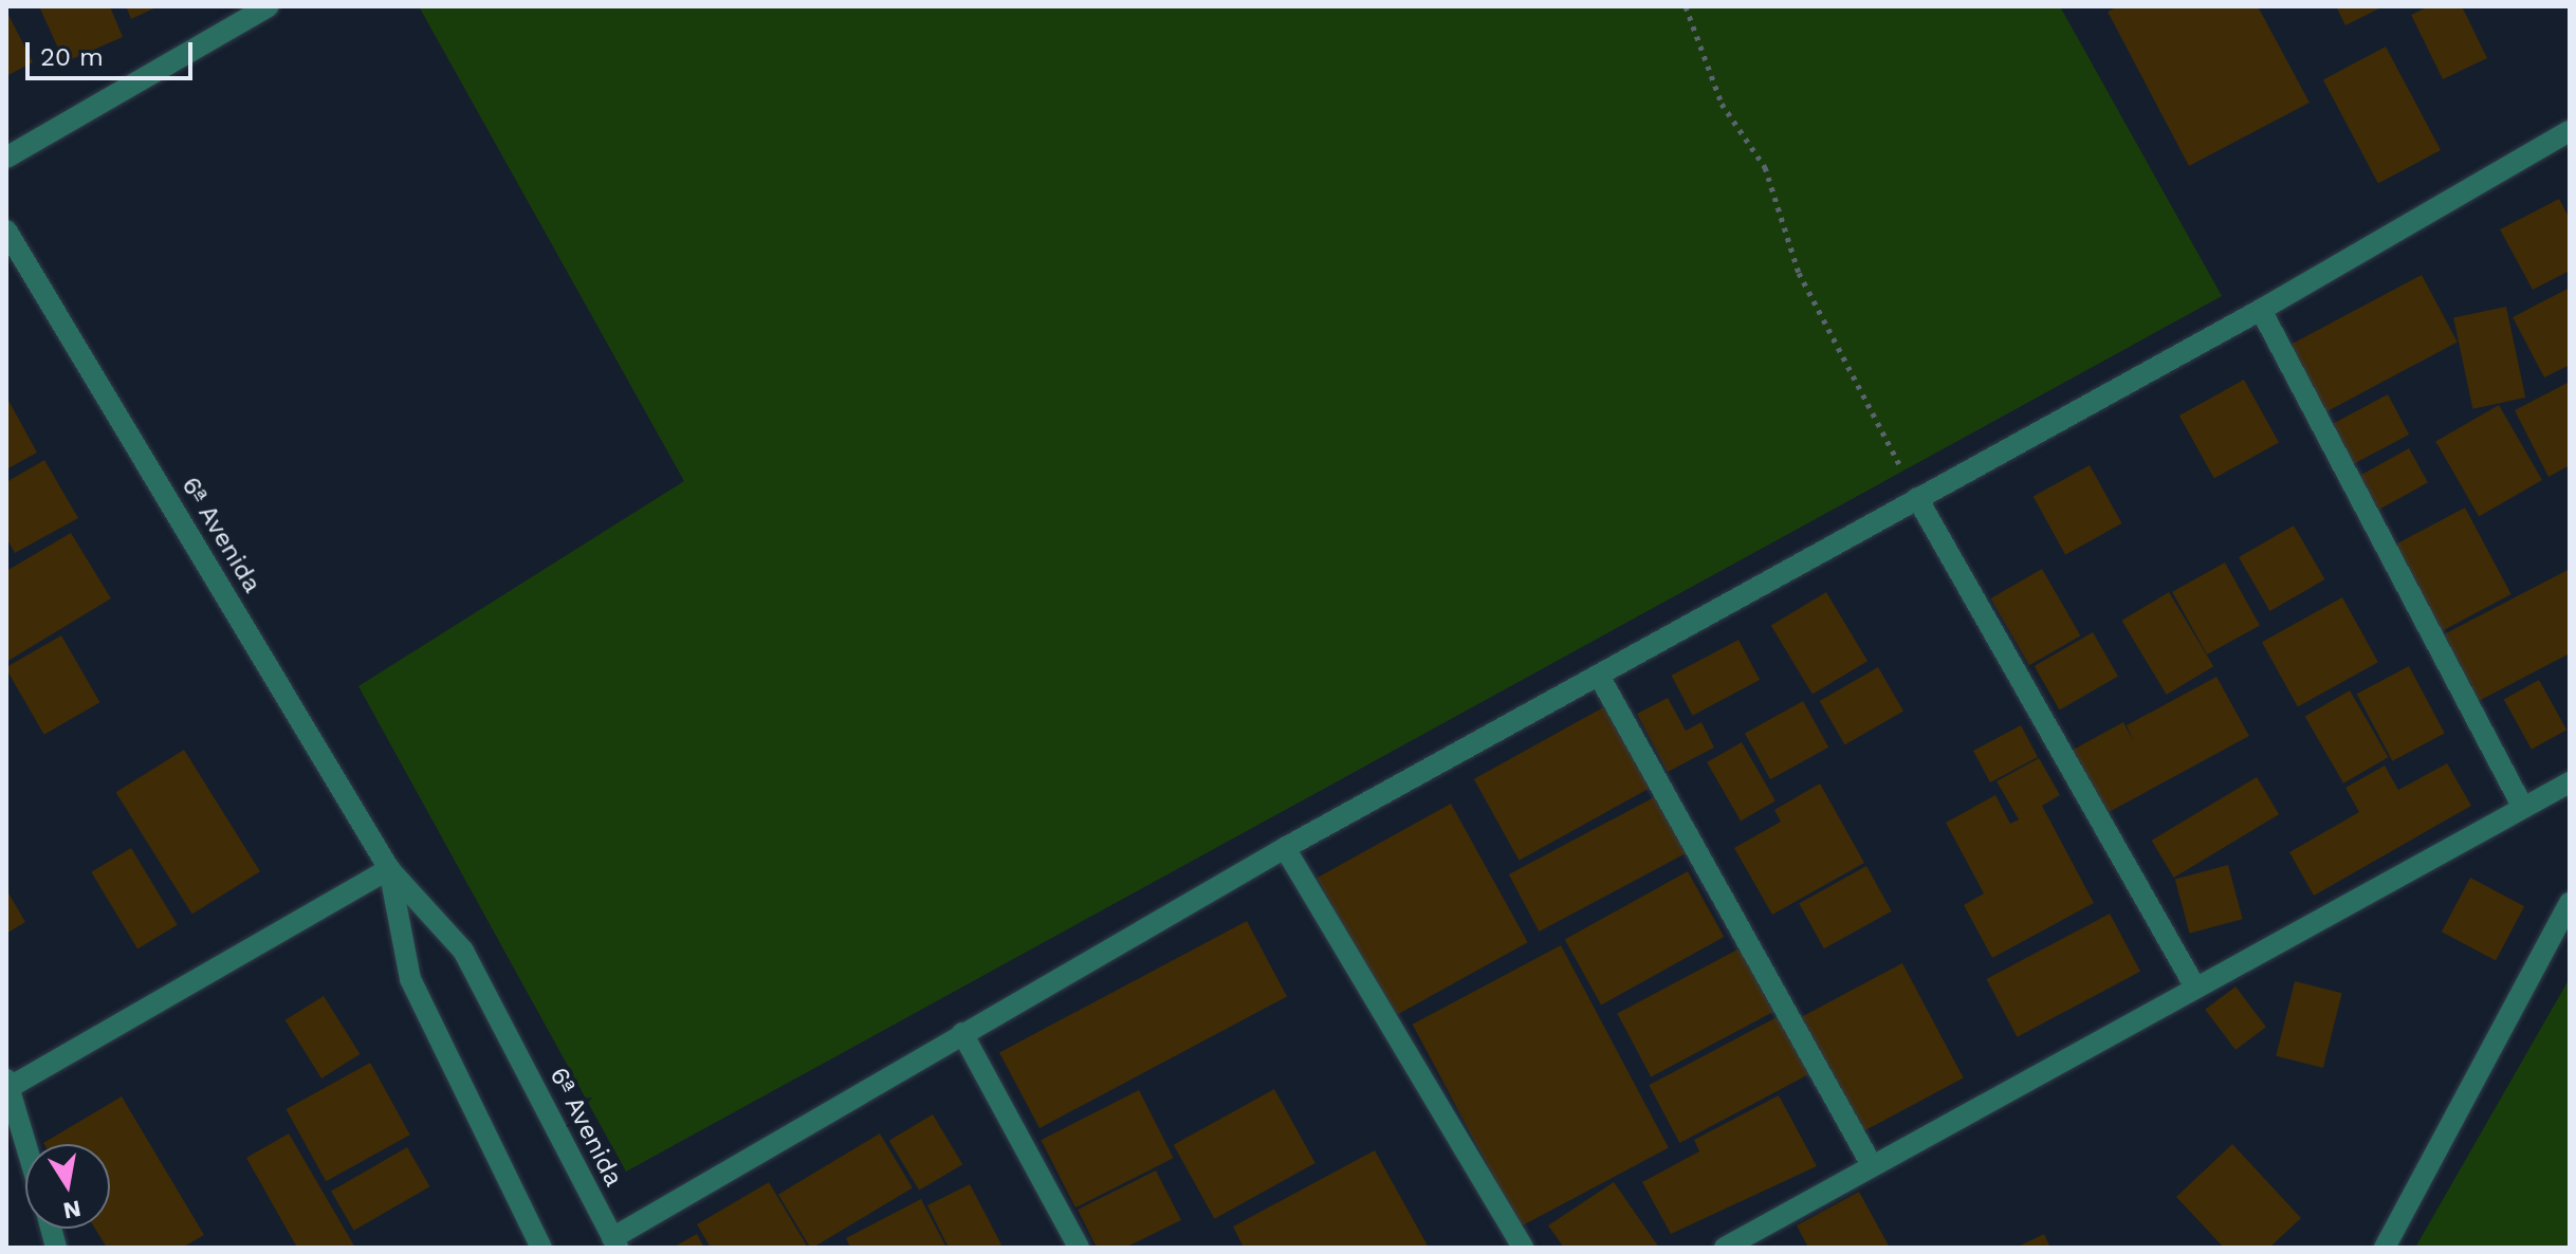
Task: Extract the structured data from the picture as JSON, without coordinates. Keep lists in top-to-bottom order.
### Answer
{
  "streets": {
    "street": ["6ª Avenida"]
  },
  "scale_bar": "20 m",
  "north": "bottom"
}
